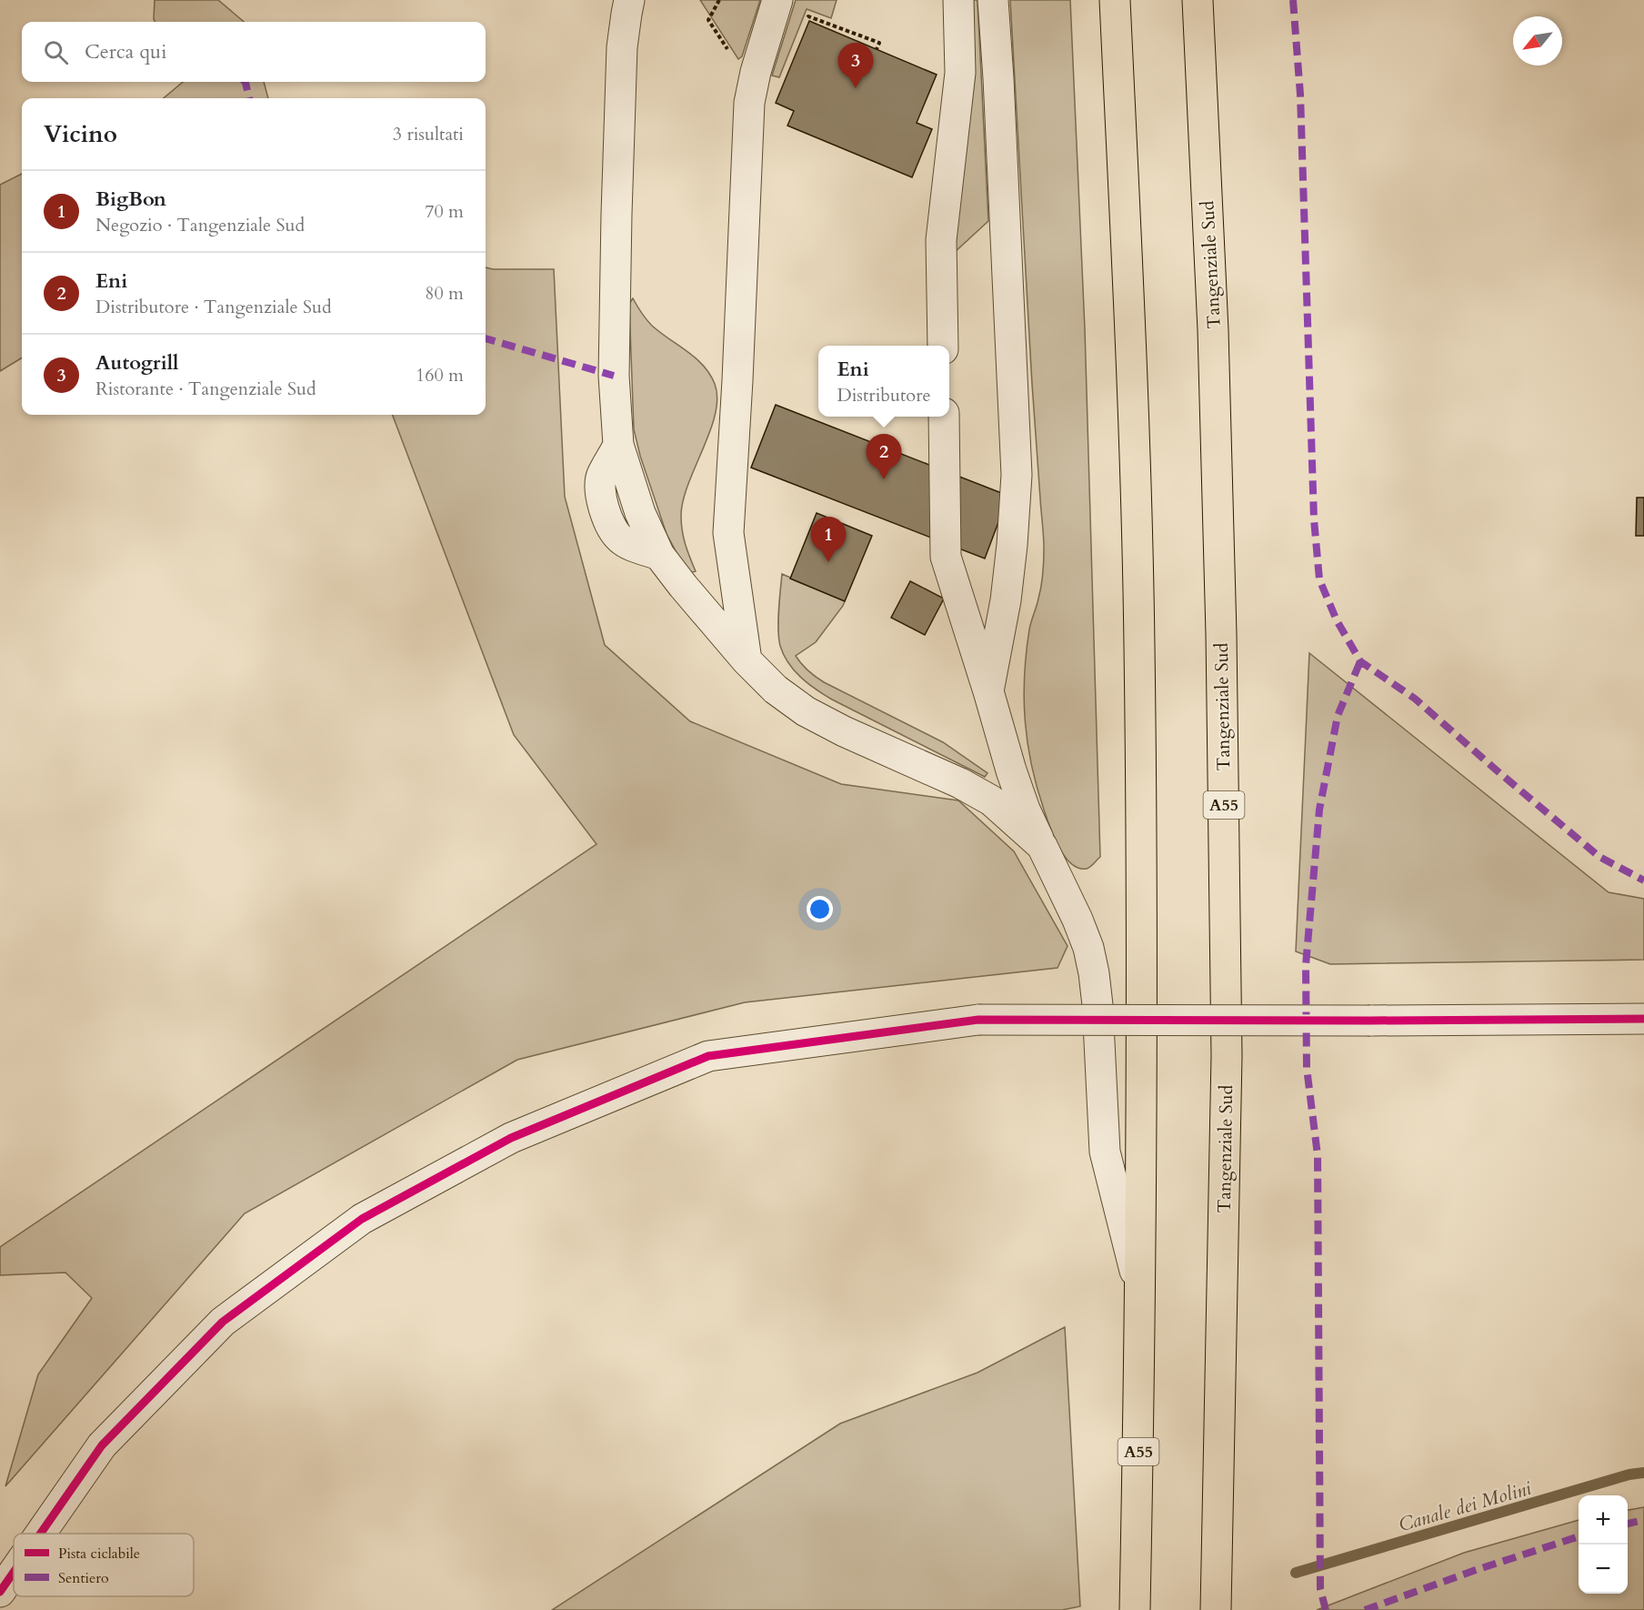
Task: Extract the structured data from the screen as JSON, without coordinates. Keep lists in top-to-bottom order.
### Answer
{
  "streets": {
    "highway": ["Tangenziale Sud", "A55"]
  },
  "water": ["Canale dei Molini"],
  "legend": ["Pista ciclabile", "Sentiero"],
  "north": "bottom left",
  "page": {
    "search": "Cerca qui",
    "pins": ["3", "2", "1"],
    "heading": ["Vicino", "3 risultati"],
    "list": [
      {
        "mark": "1",
        "name": "BigBon",
        "note": "Negozio · Tangenziale Sud",
        "value": "70 m"
      },
      {
        "mark": "2",
        "name": "Eni",
        "note": "Distributore · Tangenziale Sud",
        "value": "80 m"
      },
      {
        "mark": "3",
        "name": "Autogrill",
        "note": "Ristorante · Tangenziale Sud",
        "value": "160 m"
      }
    ],
    "popup": ["Eni", "Distributore"],
    "map_buttons": ["+", "−"]
  }
}
